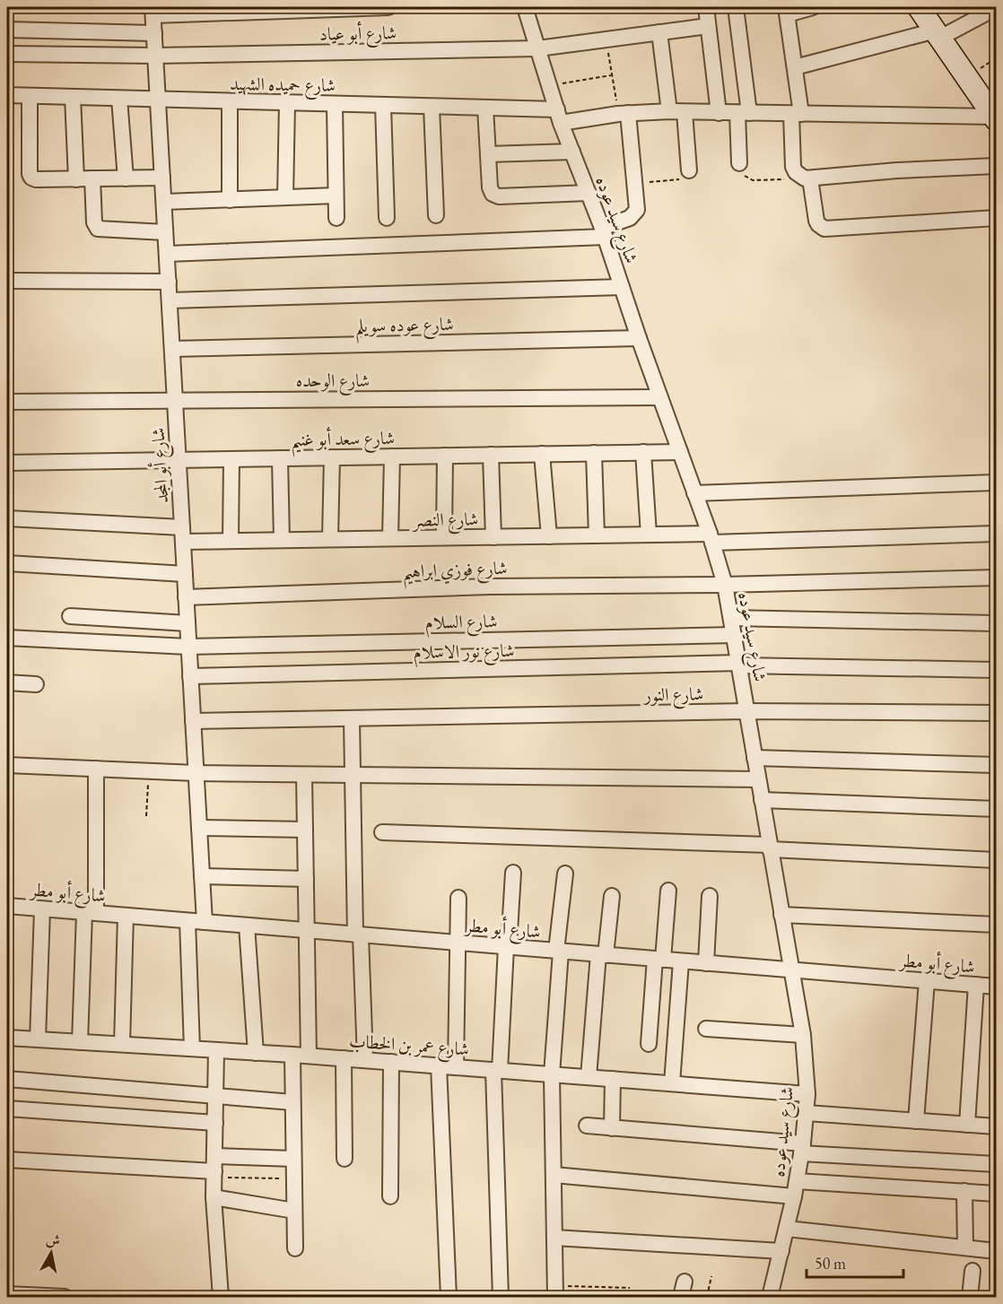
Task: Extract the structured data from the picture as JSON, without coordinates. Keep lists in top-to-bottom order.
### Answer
{
  "streets": {
    "street": [
      "شارع أبو عياد",
      "شارع حميده الشهيد",
      "شارع سيد عوده",
      "شارع عوده سويلم",
      "شارع الوحده",
      "شارع سعد أبو غنيم",
      "شارع أبو المجد",
      "شارع النصر",
      "شارع فوزي ابراهيم",
      "شارع السلام",
      "شارع نور الاسلام",
      "شارع النور",
      "شارع أبو مطر",
      "شارع عمر بن الخطاب"
    ]
  },
  "crossings": [
    ["شارع أبو عياد", "شارع سيد عوده"],
    ["شارع أبو عياد", "شارع أبو المجد"],
    ["شارع حميده الشهيد", "شارع سيد عوده"],
    ["شارع حميده الشهيد", "شارع أبو المجد"],
    ["شارع سيد عوده", "شارع عوده سويلم"],
    ["شارع سيد عوده", "شارع الوحده"],
    ["شارع سيد عوده", "شارع سعد أبو غنيم"],
    ["شارع سيد عوده", "شارع النصر"],
    ["شارع سيد عوده", "شارع فوزي ابراهيم"],
    ["شارع سيد عوده", "شارع السلام"],
    ["شارع سيد عوده", "شارع نور الاسلام"],
    ["شارع سيد عوده", "شارع النور"],
    ["شارع سيد عوده", "شارع أبو مطر"],
    ["شارع سيد عوده", "شارع عمر بن الخطاب"],
    ["شارع عوده سويلم", "شارع أبو المجد"],
    ["شارع الوحده", "شارع أبو المجد"],
    ["شارع سعد أبو غنيم", "شارع أبو المجد"],
    ["شارع أبو المجد", "شارع النصر"],
    ["شارع أبو المجد", "شارع فوزي ابراهيم"],
    ["شارع أبو المجد", "شارع السلام"],
    ["شارع أبو المجد", "شارع نور الاسلام"],
    ["شارع أبو المجد", "شارع النور"],
    ["شارع أبو المجد", "شارع أبو مطر"]
  ],
  "scale_bar": "50 m",
  "north": "top"
}
